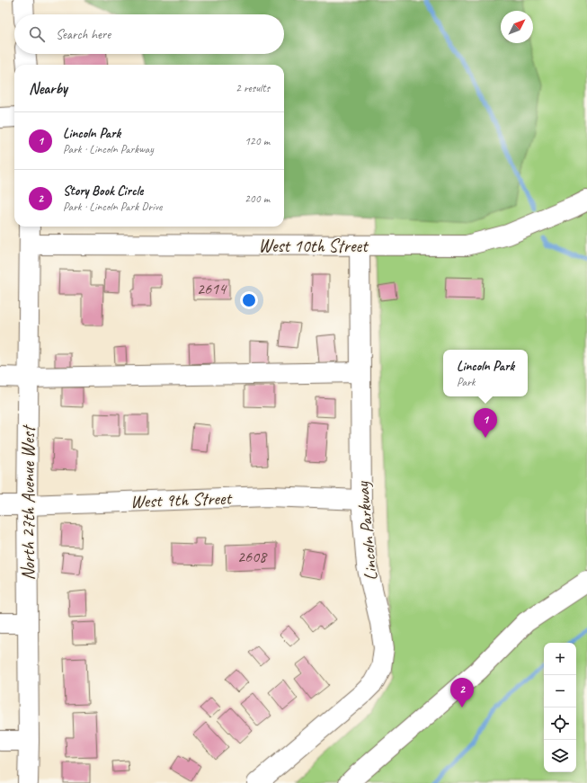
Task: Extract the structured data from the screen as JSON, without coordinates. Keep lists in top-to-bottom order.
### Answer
{
  "streets": {
    "street": [
      "West 10th Street",
      "West 9th Street",
      "North 27th Avenue West",
      "Lincoln Parkway"
    ]
  },
  "crossings": [
    ["West 10th Street", "North 27th Avenue West"],
    ["West 10th Street", "Lincoln Parkway"],
    ["West 9th Street", "North 27th Avenue West"],
    ["West 9th Street", "Lincoln Parkway"]
  ],
  "house_numbers": ["2614", "2608"],
  "north": "top right",
  "page": {
    "search": "Search here",
    "heading": ["Nearby", "2 results"],
    "list": [
      {
        "mark": "1",
        "name": "Lincoln Park",
        "note": "Park · Lincoln Parkway",
        "value": "120 m"
      },
      {
        "mark": "2",
        "name": "Story Book Circle",
        "note": "Park · Lincoln Park Drive",
        "value": "200 m"
      }
    ],
    "popup": ["Lincoln Park", "Park"],
    "pins": ["1", "2"],
    "map_buttons": ["+", "−"]
  }
}
